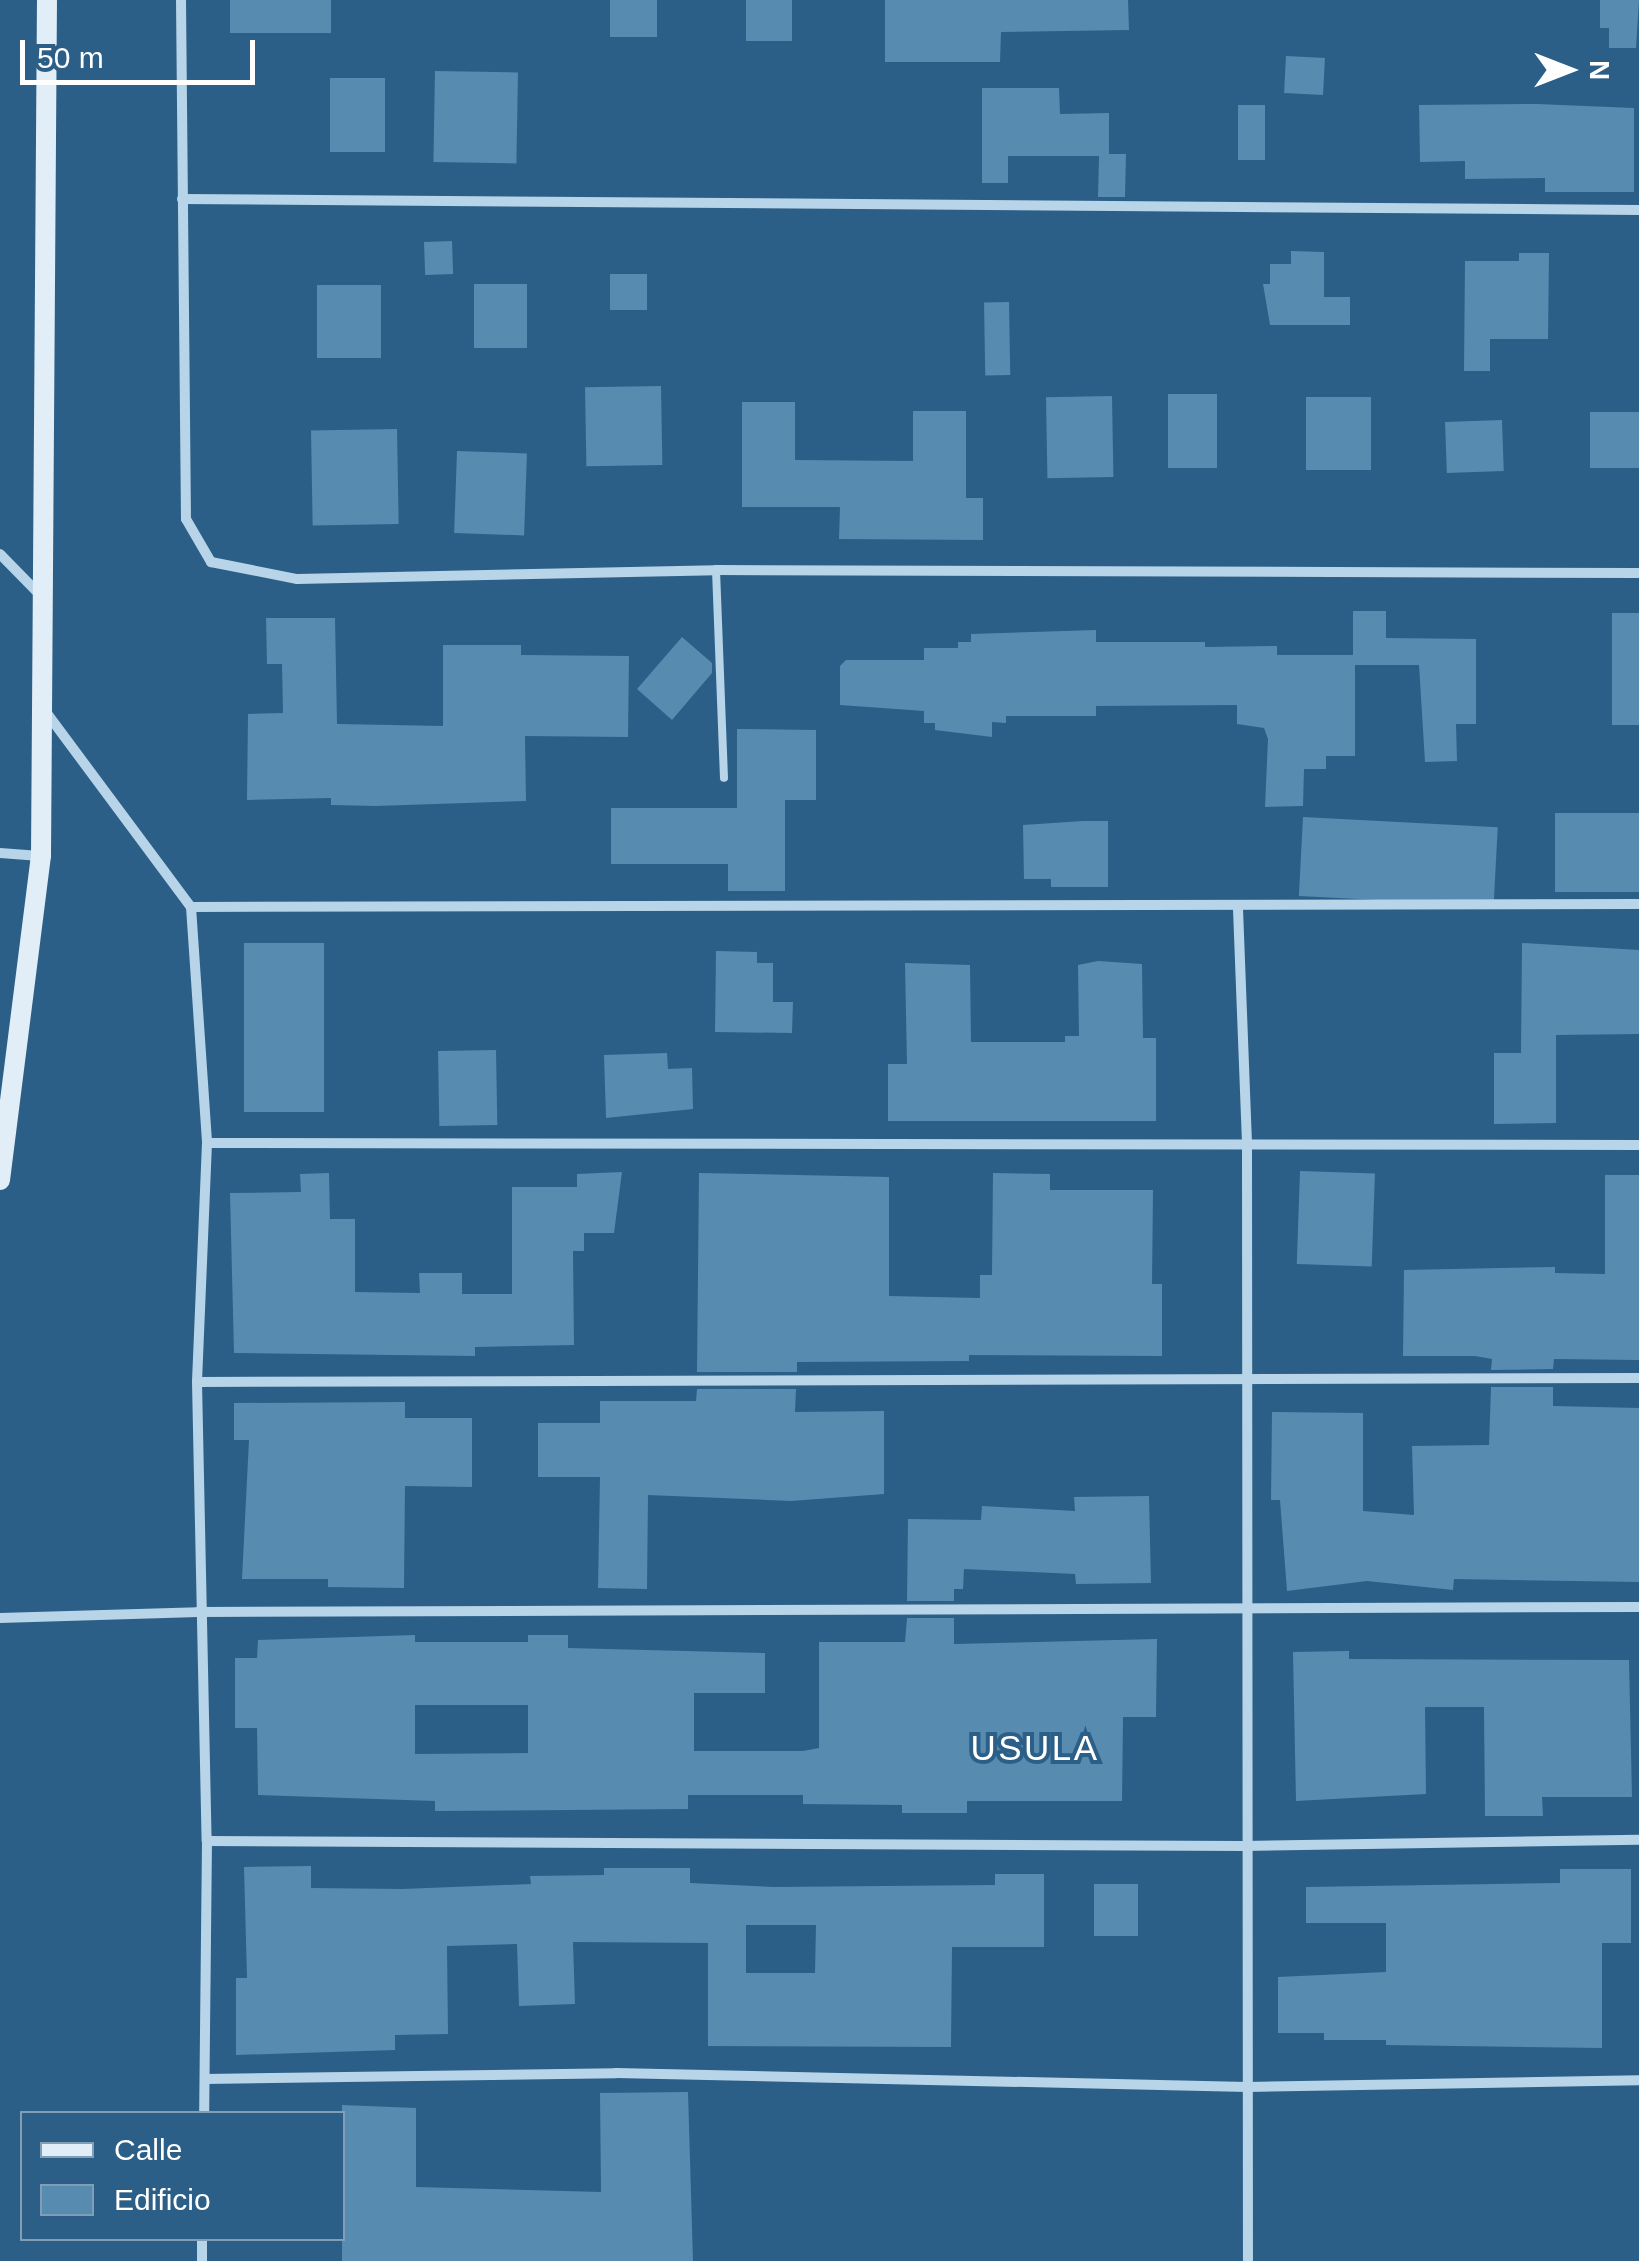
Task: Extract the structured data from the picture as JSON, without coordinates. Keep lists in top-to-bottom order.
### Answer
{
  "districts": ["USULA"],
  "legend": ["Calle", "Edificio"],
  "scale_bar": "50 m",
  "north": "right"
}
